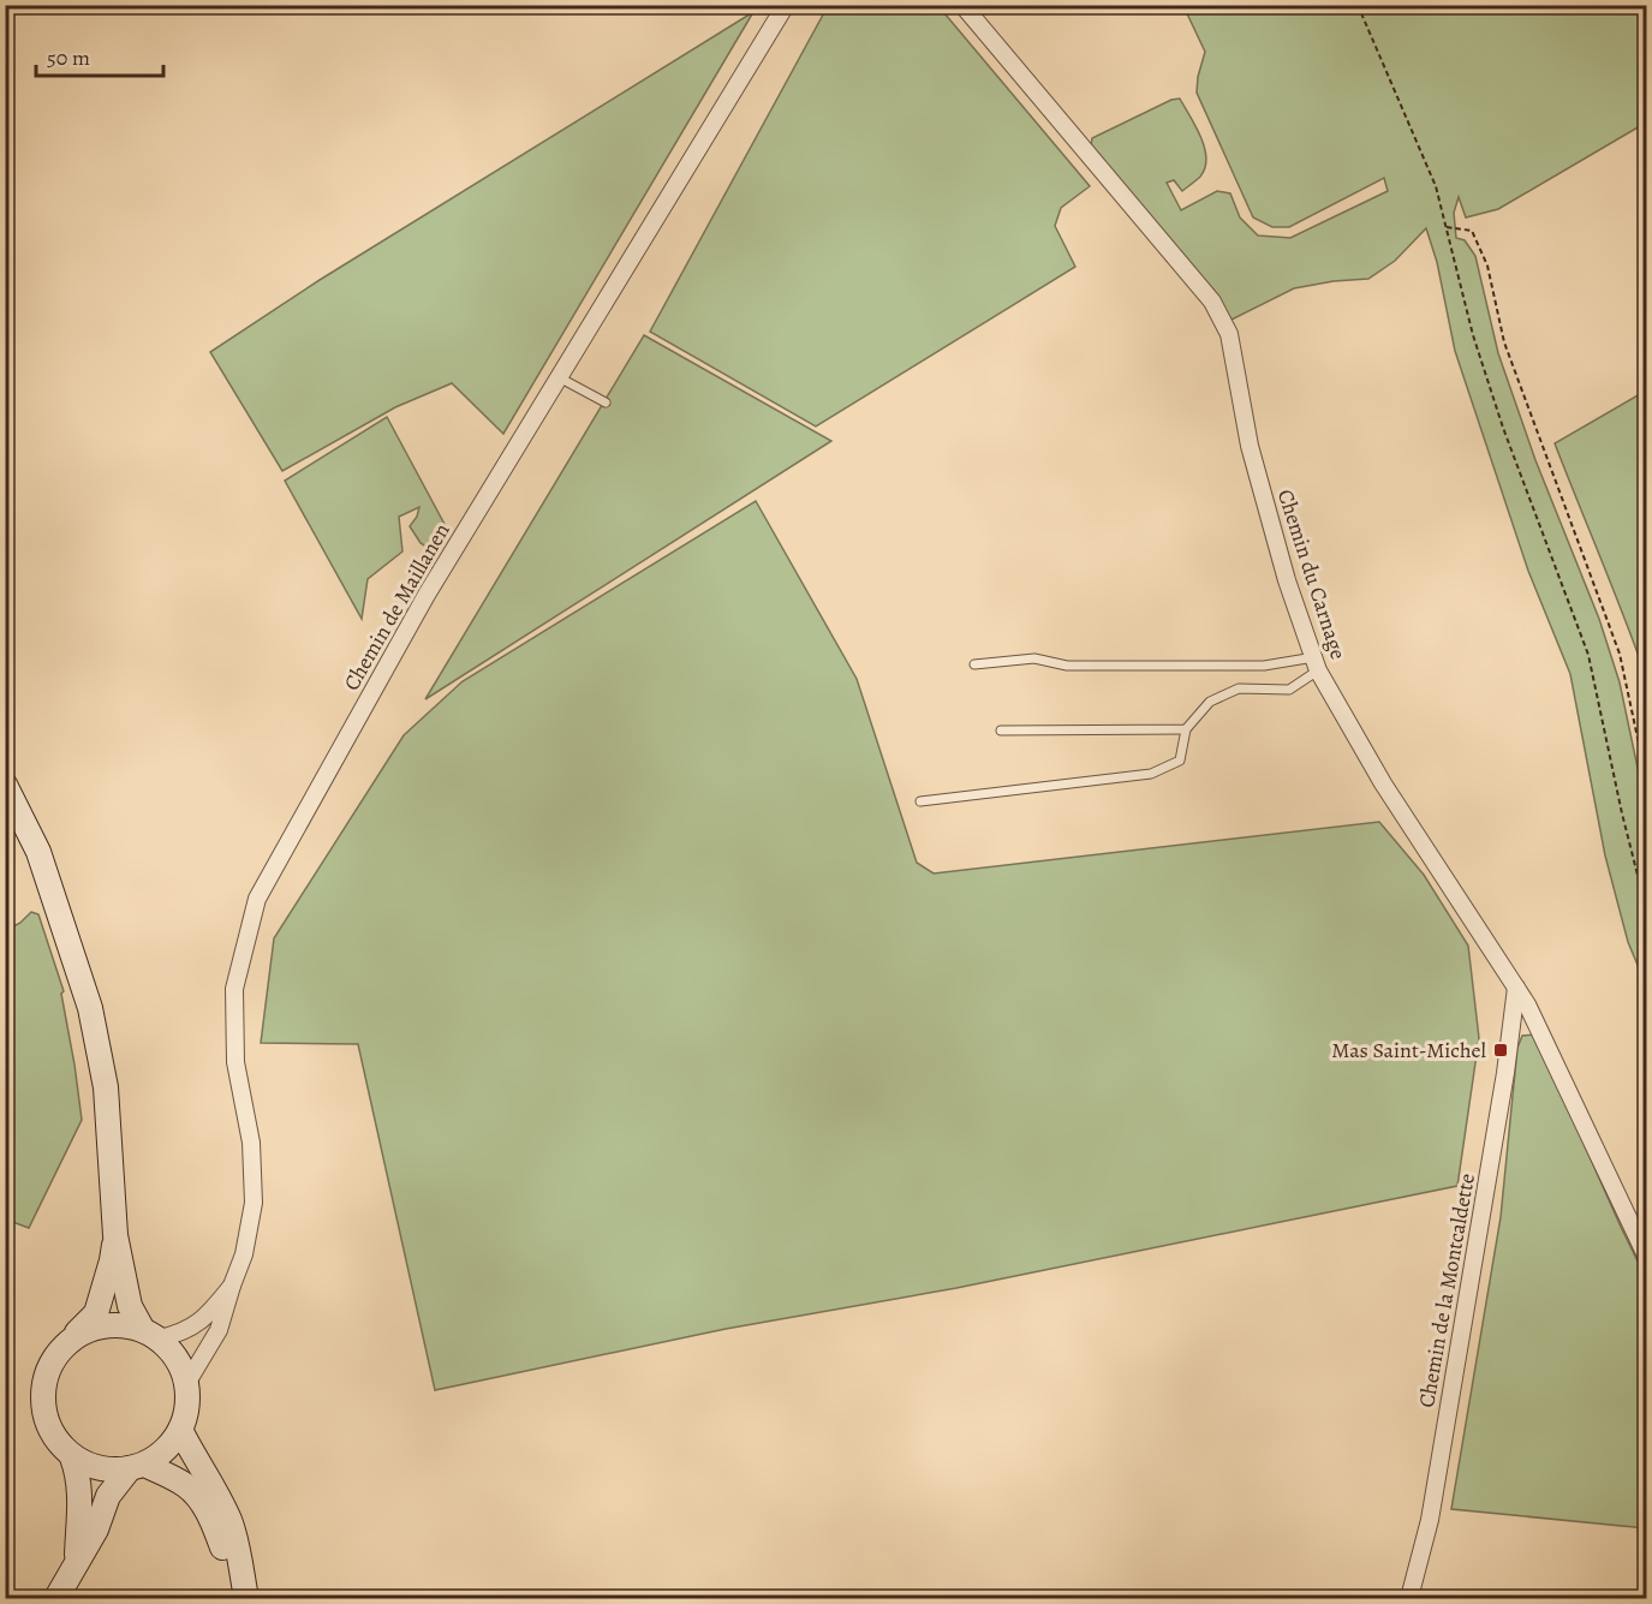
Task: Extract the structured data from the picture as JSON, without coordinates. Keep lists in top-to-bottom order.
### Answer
{
  "streets": {
    "street": ["Chemin du Carnage", "Chemin de Maillanen", "Chemin de la Montcaldette"]
  },
  "crossings": [
    ["Chemin du Carnage", "Chemin de la Montcaldette"]
  ],
  "places": {
    "transit": ["Mas Saint-Michel"]
  },
  "scale_bar": "50 m"
}
